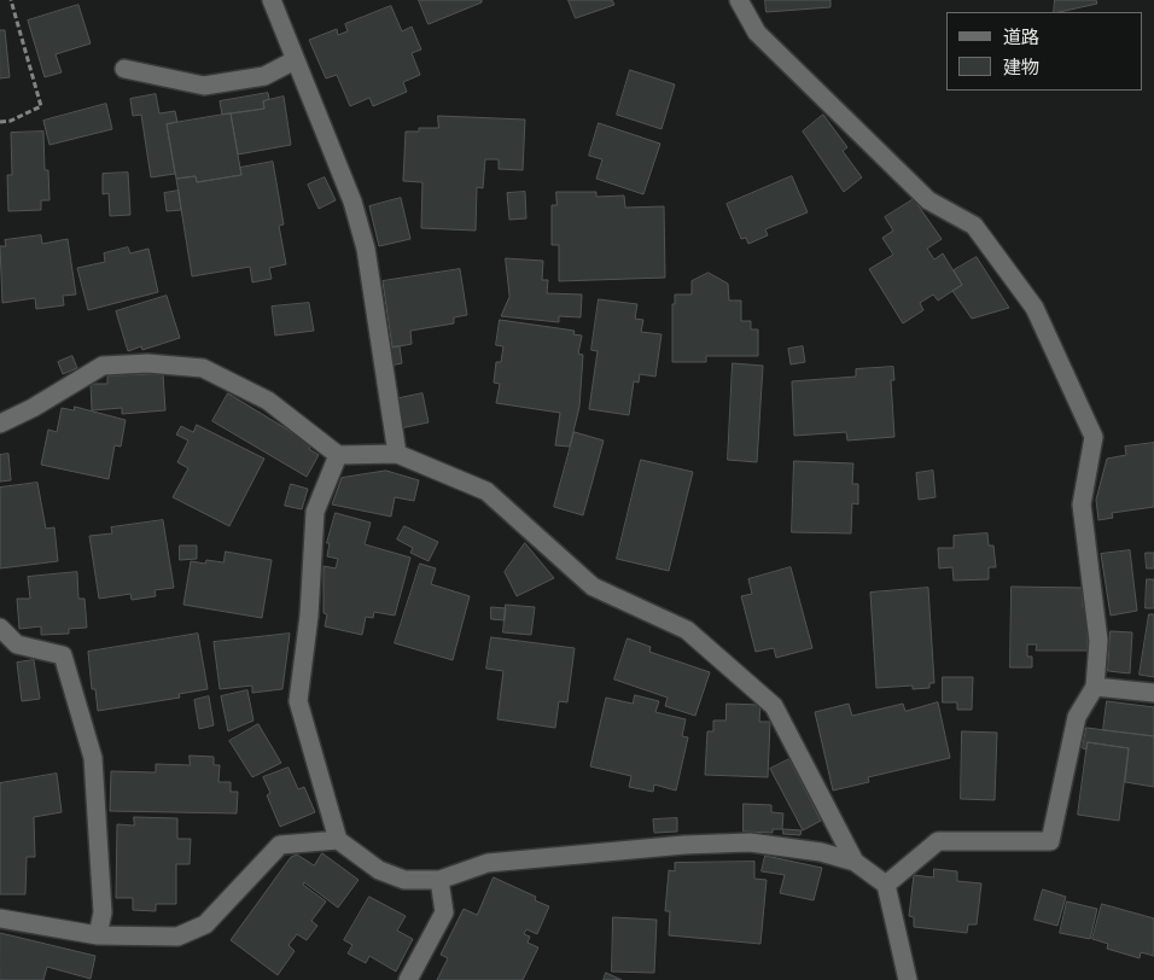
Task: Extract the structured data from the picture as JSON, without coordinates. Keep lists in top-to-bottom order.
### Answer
{
  "legend": ["道路", "建物"]
}
